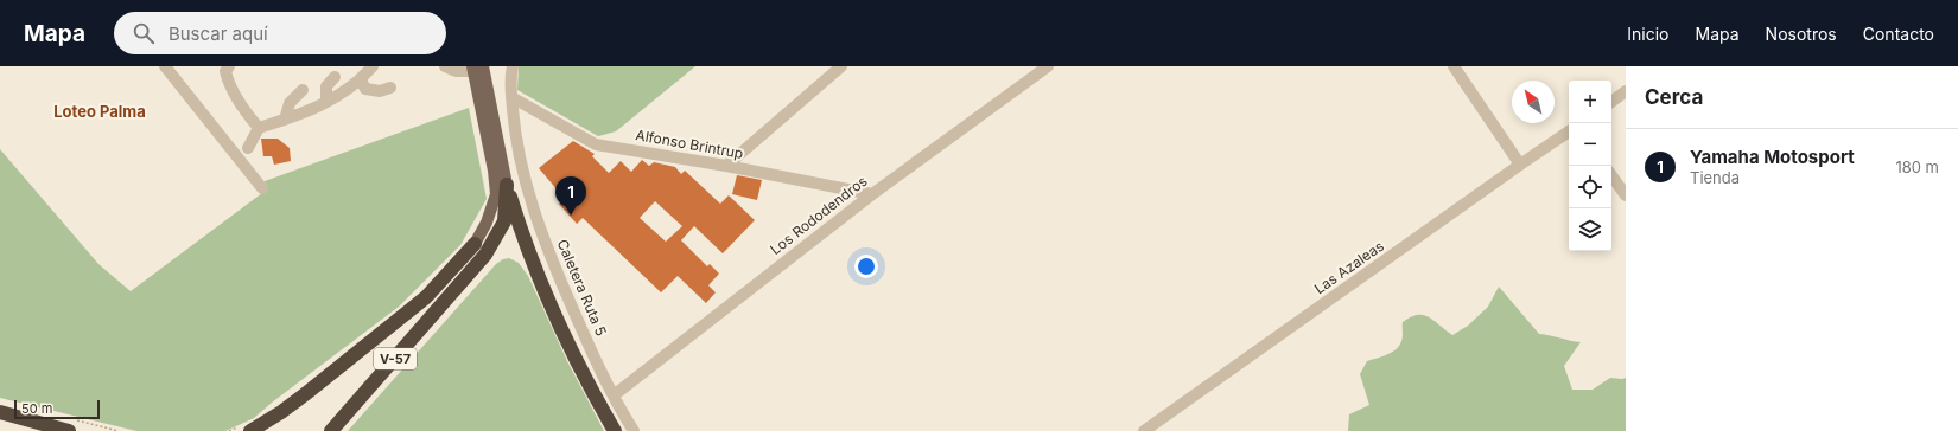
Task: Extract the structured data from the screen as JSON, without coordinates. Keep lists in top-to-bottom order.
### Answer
{
  "streets": {
    "highway": ["V-57"],
    "street": [
      "Alfonso Brintrup",
      "Los Rododendros",
      "Las Azaleas",
      "Caletera Ruta 5"
    ]
  },
  "crossings": [
    ["Alfonso Brintrup", "Los Rododendros"],
    ["Alfonso Brintrup", "Caletera Ruta 5"],
    ["Los Rododendros", "Caletera Ruta 5"]
  ],
  "districts": ["Loteo Palma"],
  "scale_bar": "50 m",
  "north": "top left",
  "page": {
    "header": "Mapa",
    "search": "Buscar aquí",
    "nav": [
      "Inicio",
      "Mapa",
      "Nosotros",
      "Contacto"
    ],
    "heading": "Cerca",
    "map_buttons": ["+", "−"],
    "list": [
      {
        "mark": "1",
        "name": "Yamaha Motosport",
        "note": "Tienda",
        "value": "180 m"
      }
    ],
    "pins": "1",
    "scale": "50 m"
  }
}
